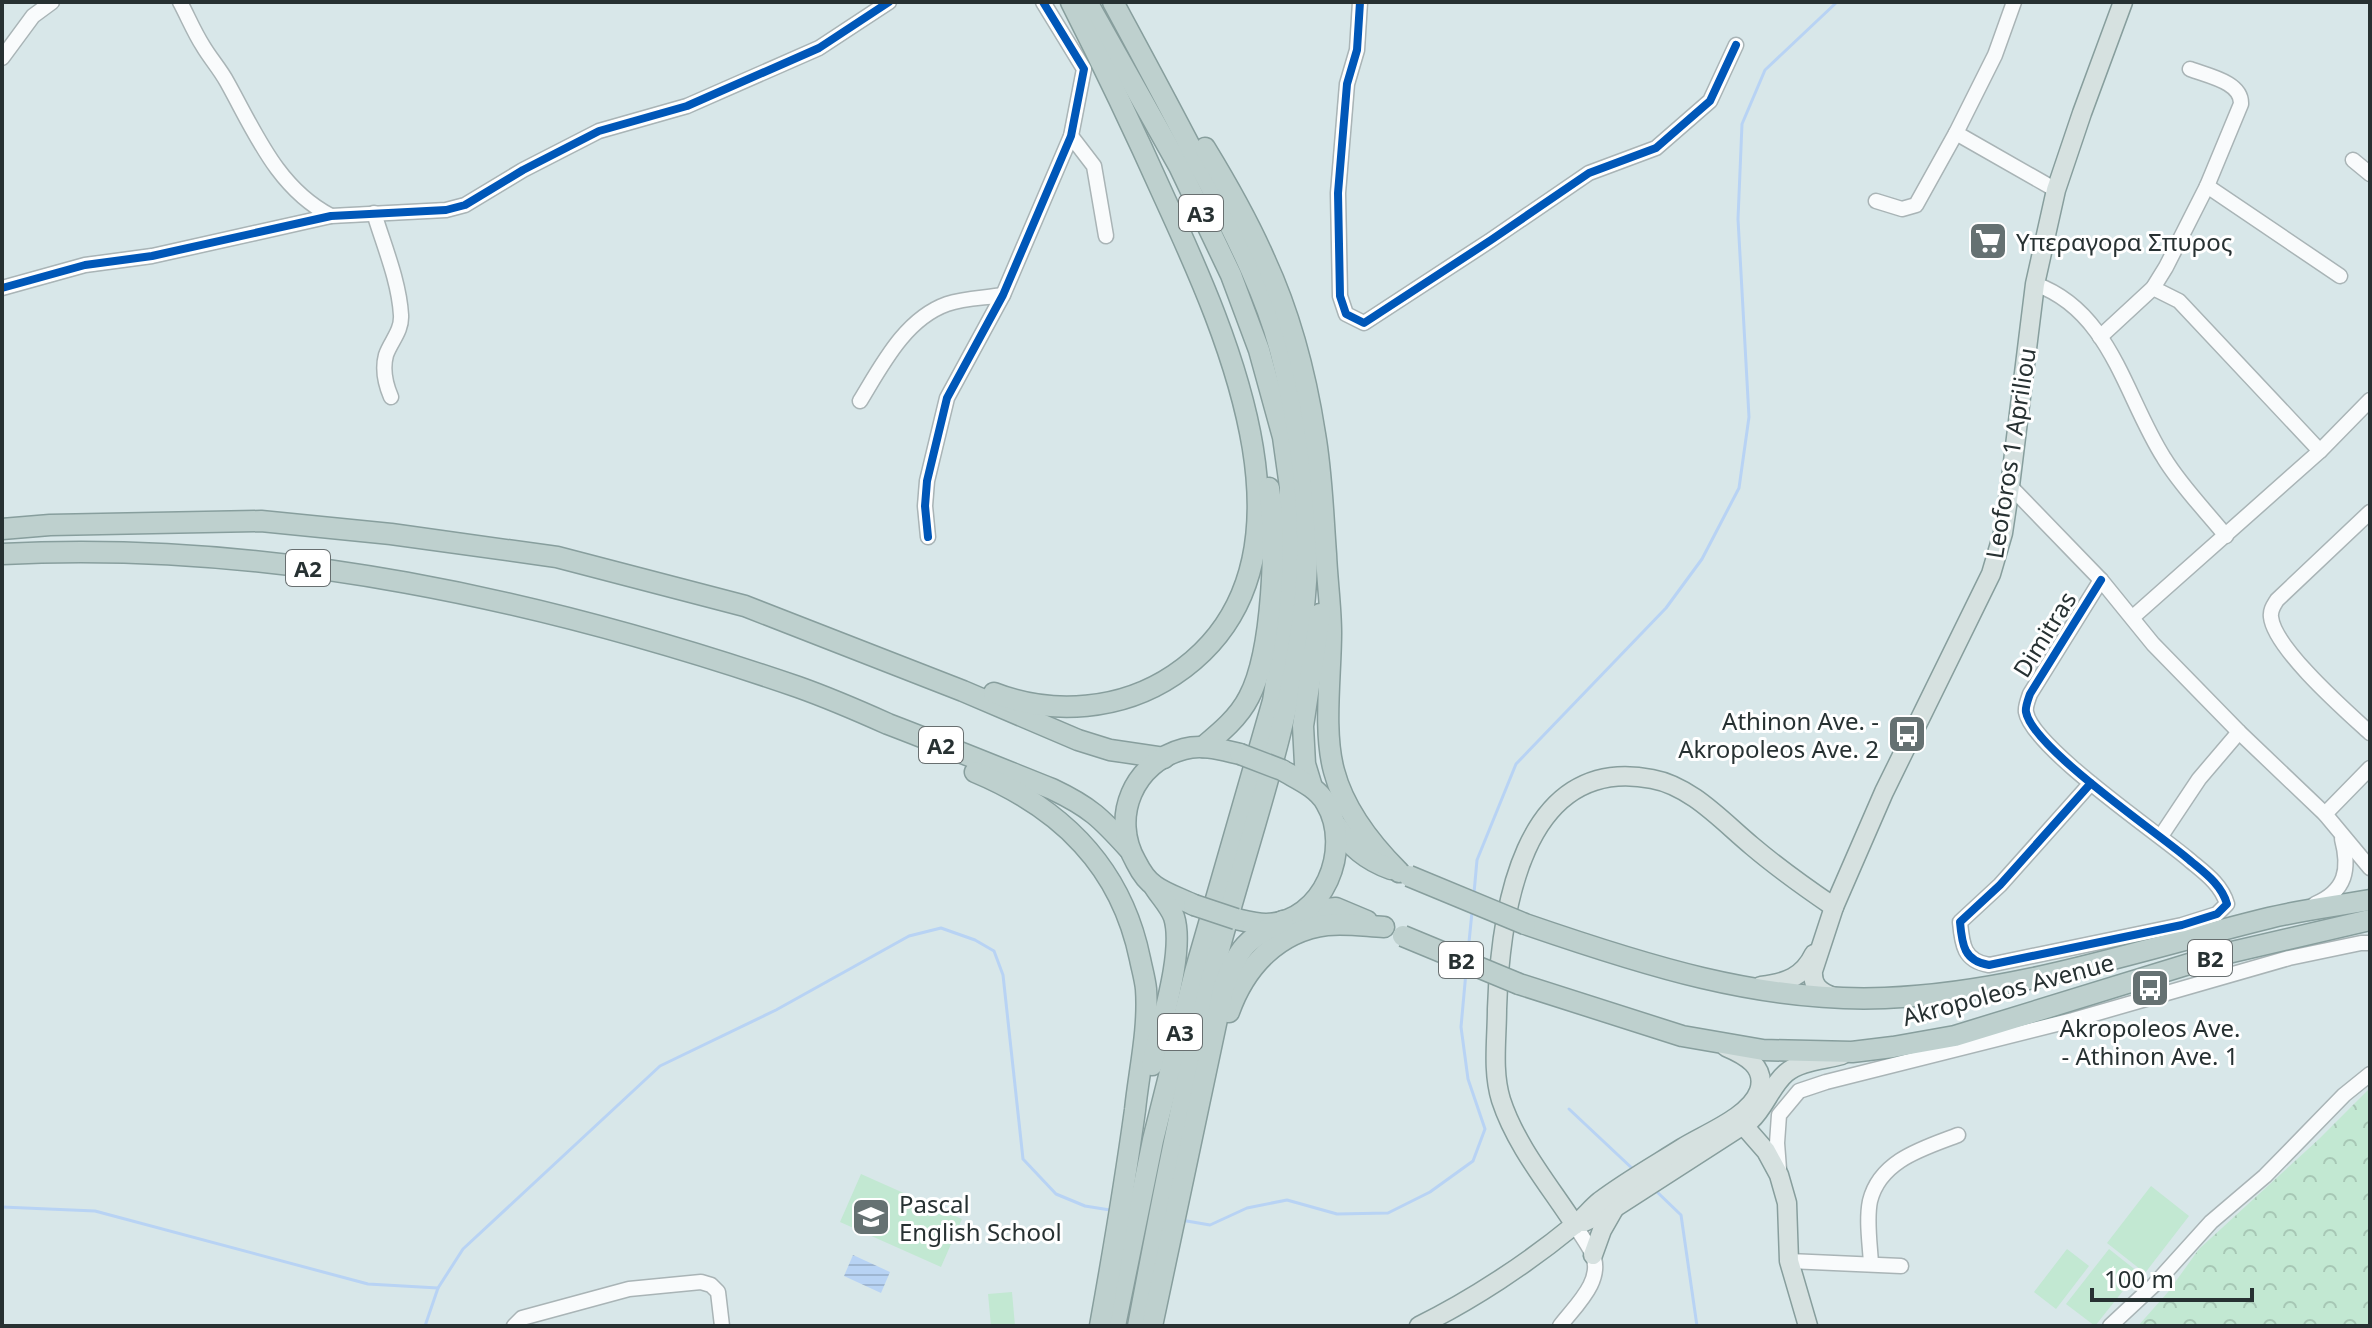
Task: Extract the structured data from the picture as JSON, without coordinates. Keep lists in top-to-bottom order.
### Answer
{
  "streets": {
    "highway": [
      "A3",
      "A2",
      "B2",
      "Akropoleos Avenue"
    ],
    "main road": ["Leoforos 1 Apriliou"],
    "street": ["Dimitras"]
  },
  "crossings": [
    ["Leoforos 1 Apriliou", "Akropoleos Avenue"],
    ["A2", "B2"],
    ["B2", "Akropoleos Avenue"]
  ],
  "places": {
    "supermarket": ["Υπεραγορα Σπυρος"],
    "bus stop": ["Athinon Ave. - Akropoleos Ave. 2", "Akropoleos Ave. - Athinon Ave. 1"],
    "school or university": ["Pascal English School"]
  },
  "scale_bar": "100 m"
}
